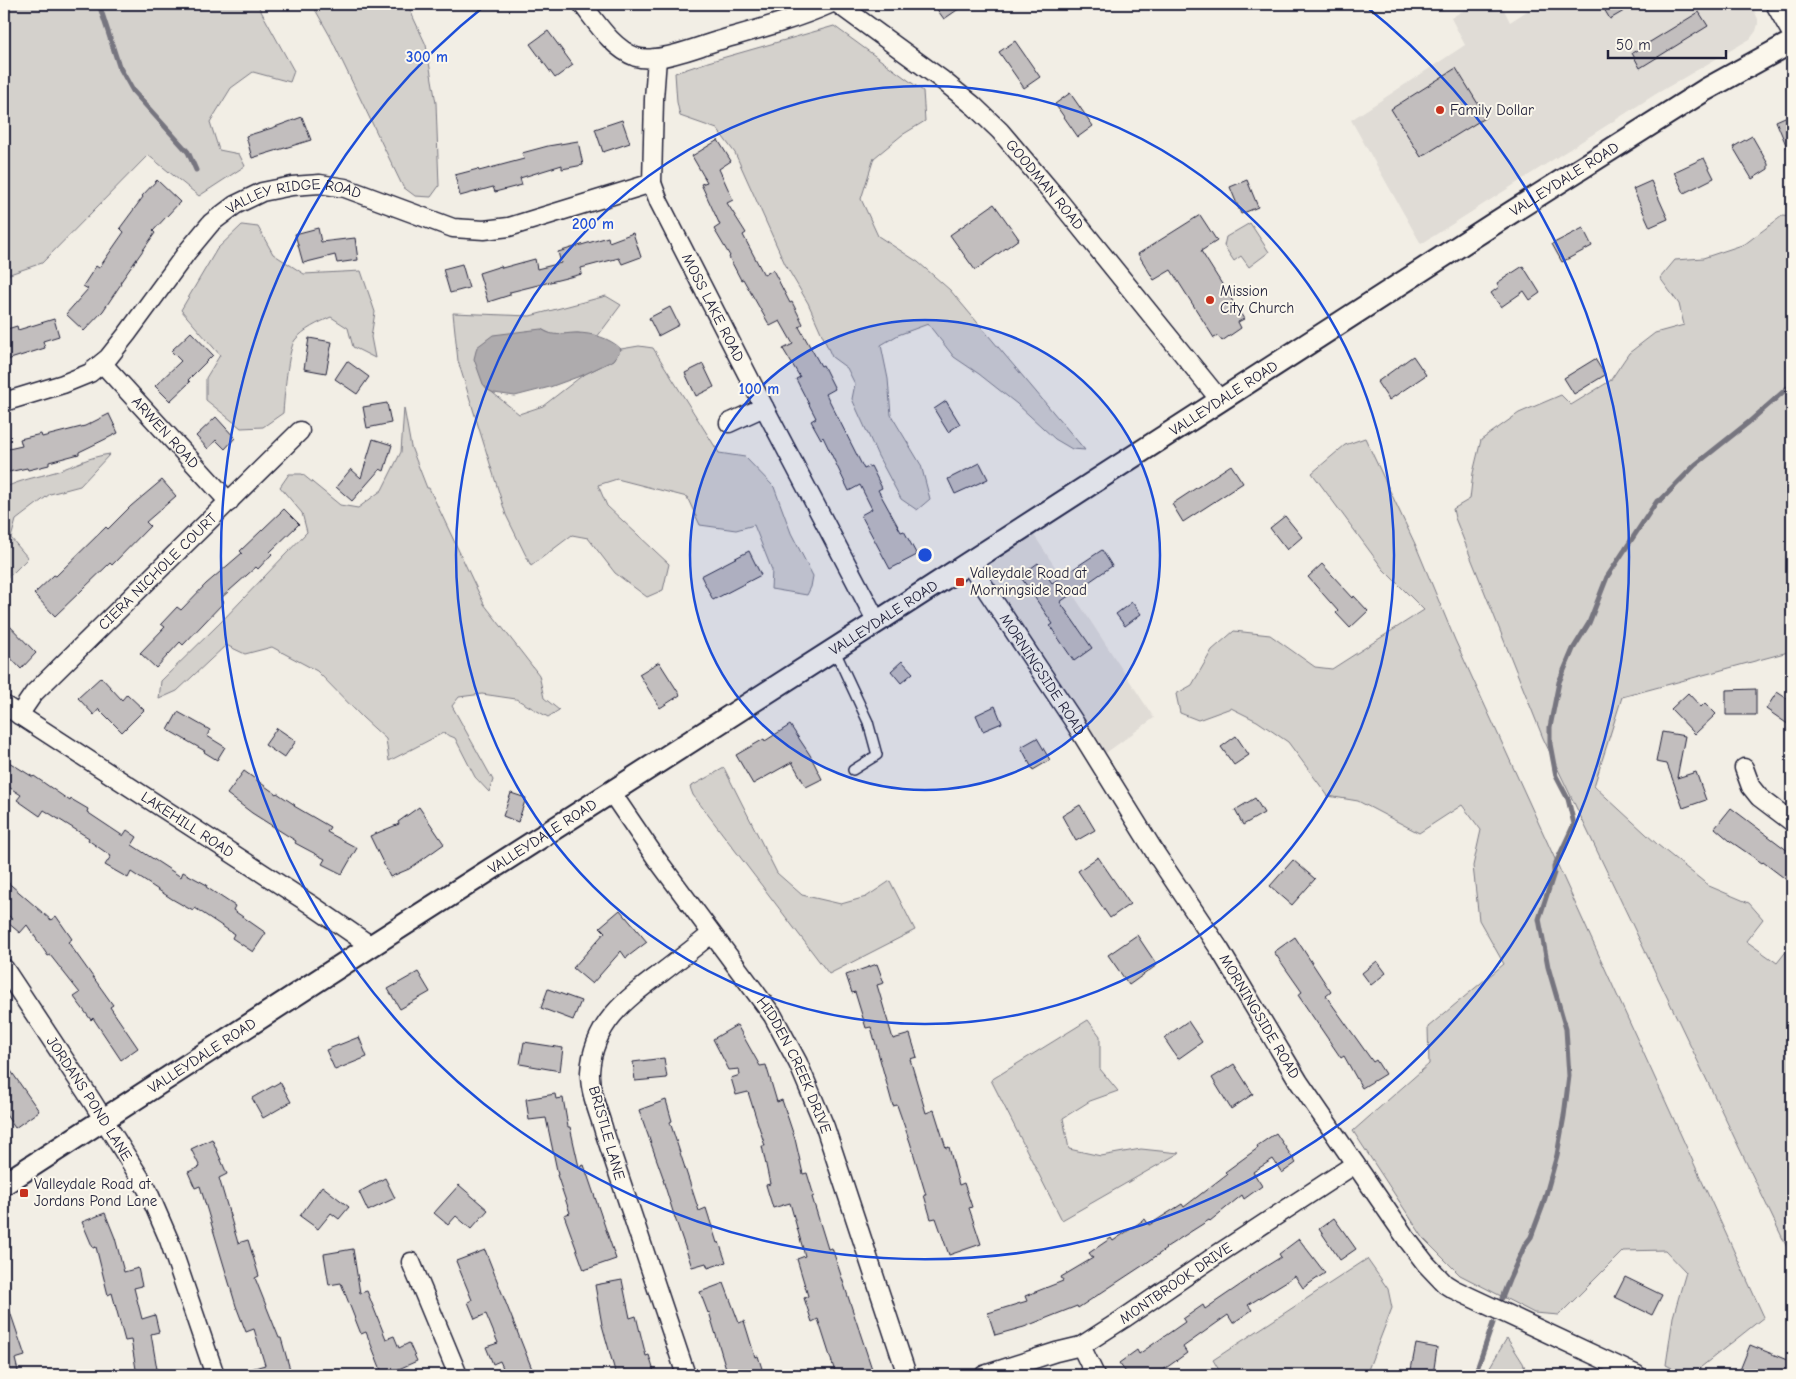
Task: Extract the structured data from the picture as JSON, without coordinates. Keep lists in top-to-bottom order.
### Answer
{
  "streets": {
    "street": [
      "VALLEYDALE ROAD",
      "GOODMAN ROAD",
      "VALLEY RIDGE ROAD",
      "MOSS LAKE ROAD",
      "ARWEN ROAD",
      "CIERA NICHOLE COURT",
      "MORNINGSIDE ROAD",
      "LAKEHILL ROAD",
      "HIDDEN CREEK DRIVE",
      "JORDANS POND LANE",
      "BRISTLE LANE",
      "MONTBROOK DRIVE"
    ]
  },
  "crossings": [
    ["VALLEYDALE ROAD", "GOODMAN ROAD"],
    ["VALLEYDALE ROAD", "MOSS LAKE ROAD"],
    ["VALLEYDALE ROAD", "MORNINGSIDE ROAD"],
    ["VALLEYDALE ROAD", "LAKEHILL ROAD"],
    ["VALLEYDALE ROAD", "HIDDEN CREEK DRIVE"],
    ["VALLEYDALE ROAD", "JORDANS POND LANE"],
    ["VALLEY RIDGE ROAD", "MOSS LAKE ROAD"],
    ["VALLEY RIDGE ROAD", "ARWEN ROAD"],
    ["ARWEN ROAD", "CIERA NICHOLE COURT"],
    ["CIERA NICHOLE COURT", "LAKEHILL ROAD"],
    ["MORNINGSIDE ROAD", "MONTBROOK DRIVE"],
    ["HIDDEN CREEK DRIVE", "BRISTLE LANE"]
  ],
  "places": {
    "other": ["Family Dollar", "Mission City Church"],
    "transit": ["Valleydale Road at Morningside Road", "Valleydale Road at Jordans Pond Lane"]
  },
  "scale_bar": "50 m",
  "rings": ["300 m", "200 m", "100 m"]
}
